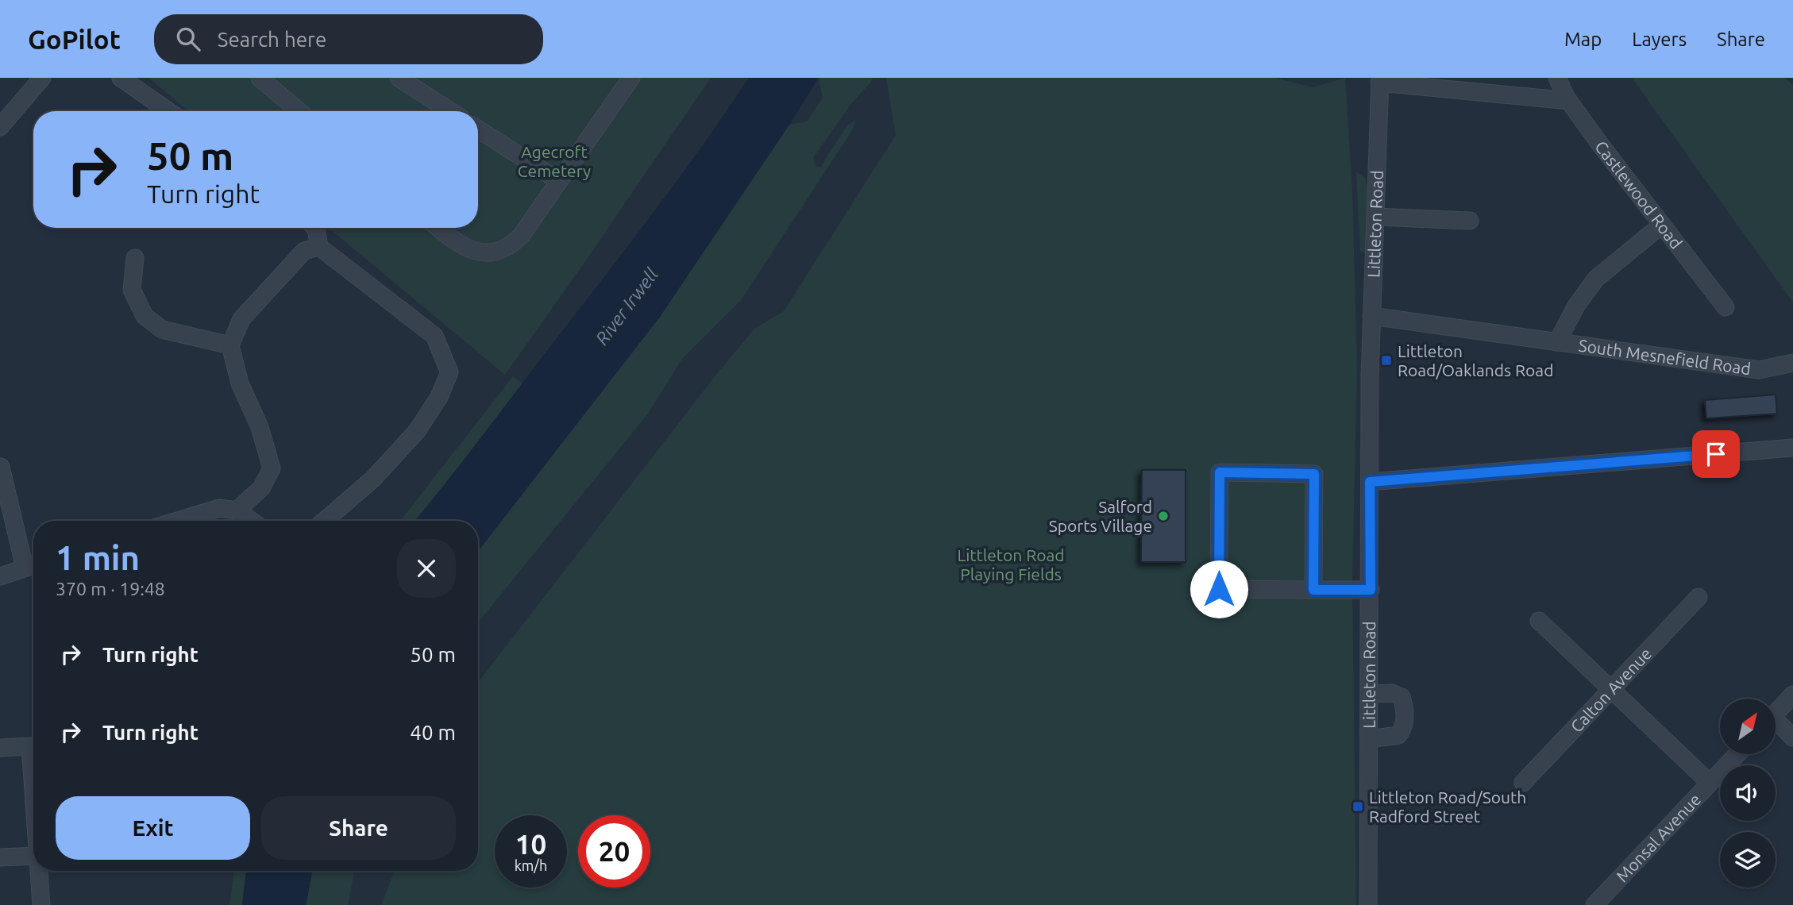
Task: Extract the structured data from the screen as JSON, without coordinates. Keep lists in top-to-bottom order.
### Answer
{
  "streets": {
    "street": [
      "Castlewood Road",
      "Littleton Road",
      "South Mesnefield Road",
      "Calton Avenue",
      "Monsal Avenue"
    ]
  },
  "crossings": [
    ["Littleton Road", "South Mesnefield Road"]
  ],
  "water": ["River Irwell"],
  "parks": ["Agecroft Cemetery", "Littleton Road Playing Fields"],
  "places": {
    "transit": ["Littleton Road/Oaklands Road", "Littleton Road/South Radford Street"],
    "other": ["Salford Sports Village"]
  },
  "north": "top right",
  "page": {
    "header": "GoPilot",
    "search": "Search here",
    "nav": ["Map", "Layers", "Share"],
    "turn": ["50 m", "Turn right"],
    "heading": ["1 min", "370 m · 19:48"],
    "list": [
      {
        "name": "Turn right",
        "value": "50 m"
      },
      {
        "name": "Turn right",
        "value": "40 m"
      }
    ],
    "buttons": ["Exit", "Share"],
    "speed": "10 km/h",
    "limit": "20"
  }
}
